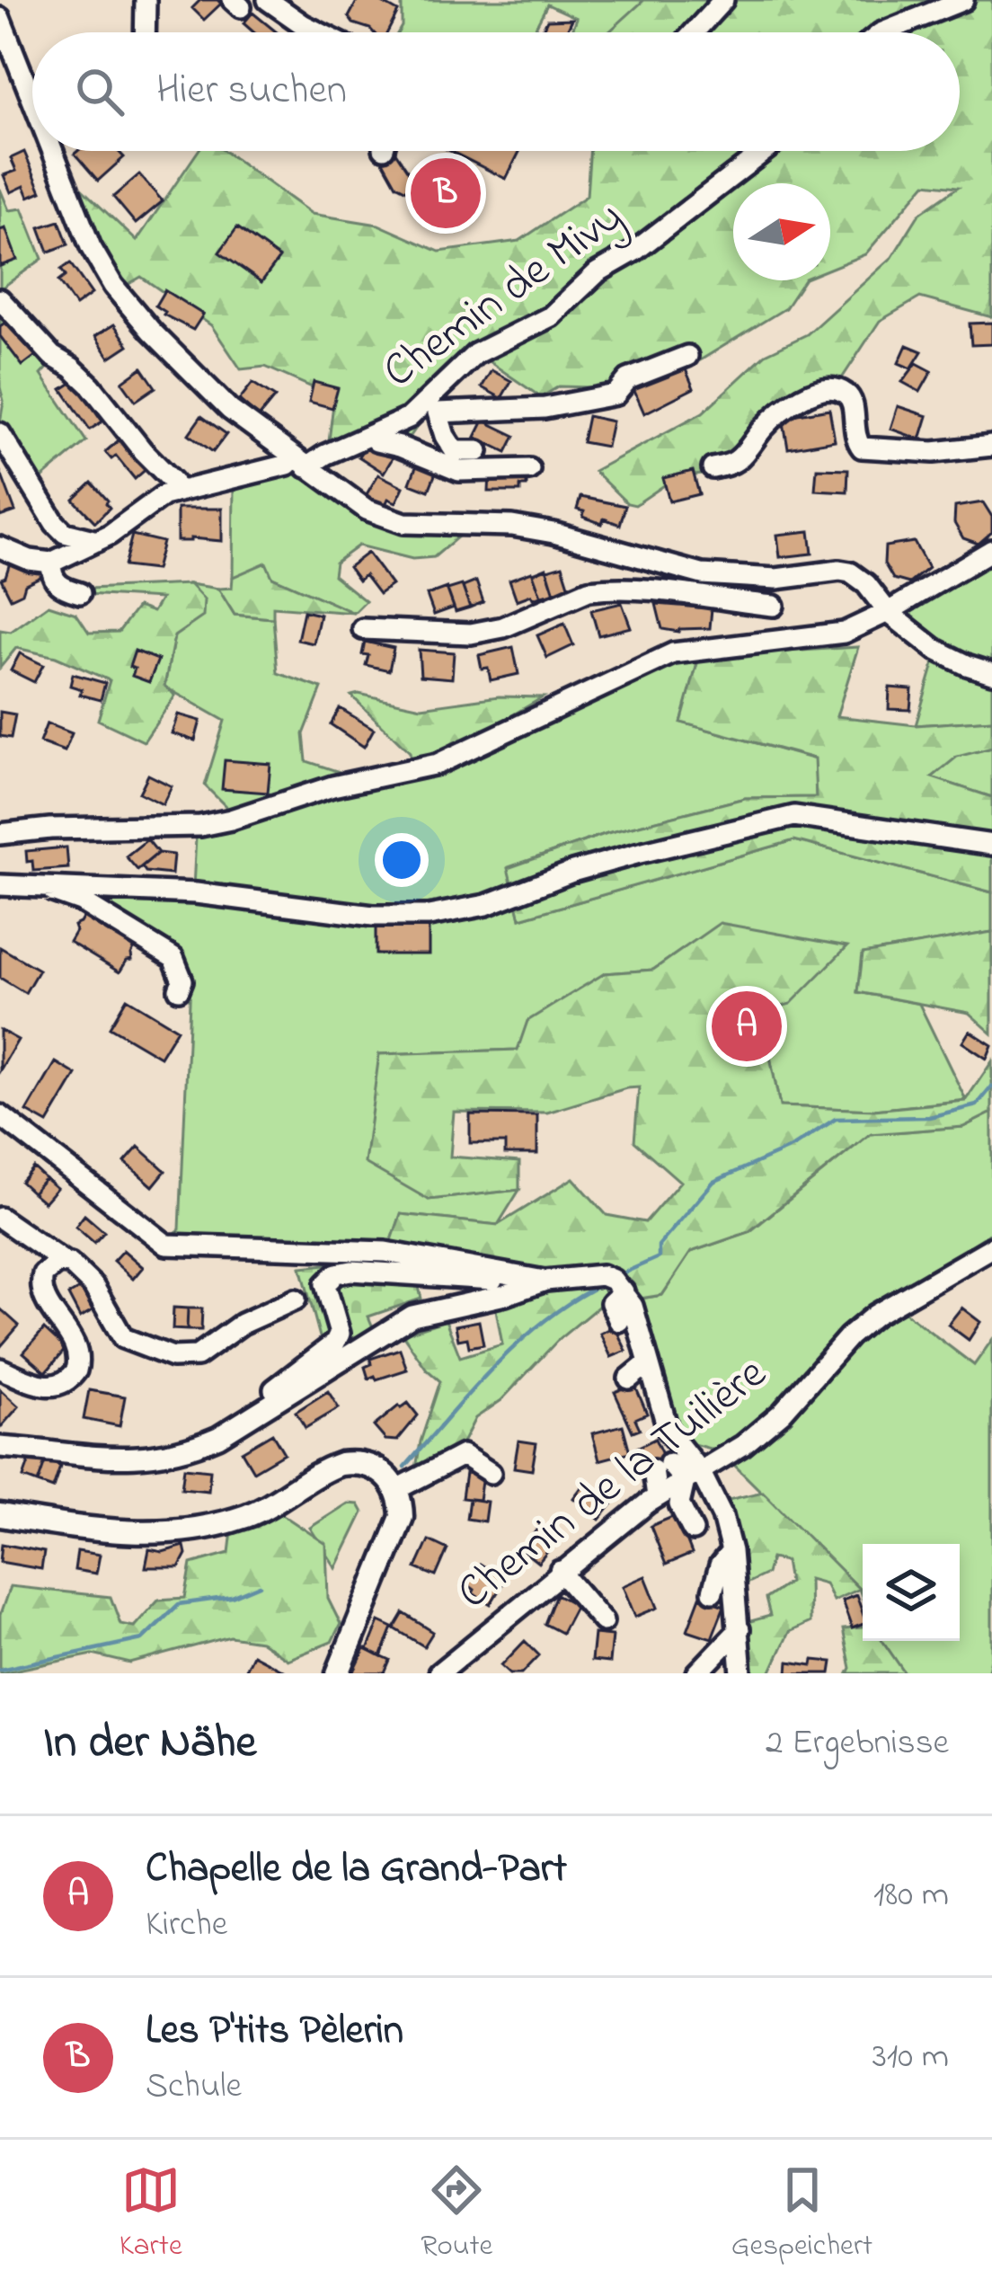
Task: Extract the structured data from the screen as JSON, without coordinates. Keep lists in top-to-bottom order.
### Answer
{
  "streets": {
    "street": ["Chemin de Mivy", "Chemin de la Tuilière"]
  },
  "north": "right",
  "page": {
    "search": "Hier suchen",
    "pins": ["B", "A"],
    "heading": ["In der Nähe", "2 Ergebnisse"],
    "list": [
      {
        "mark": "A",
        "name": "Chapelle de la Grand-Part",
        "note": "Kirche",
        "value": "180 m"
      },
      {
        "mark": "B",
        "name": "Les P'tits Pèlerin",
        "note": "Schule",
        "value": "310 m"
      }
    ],
    "nav": ["Karte", "Route", "Gespeichert"]
  }
}
